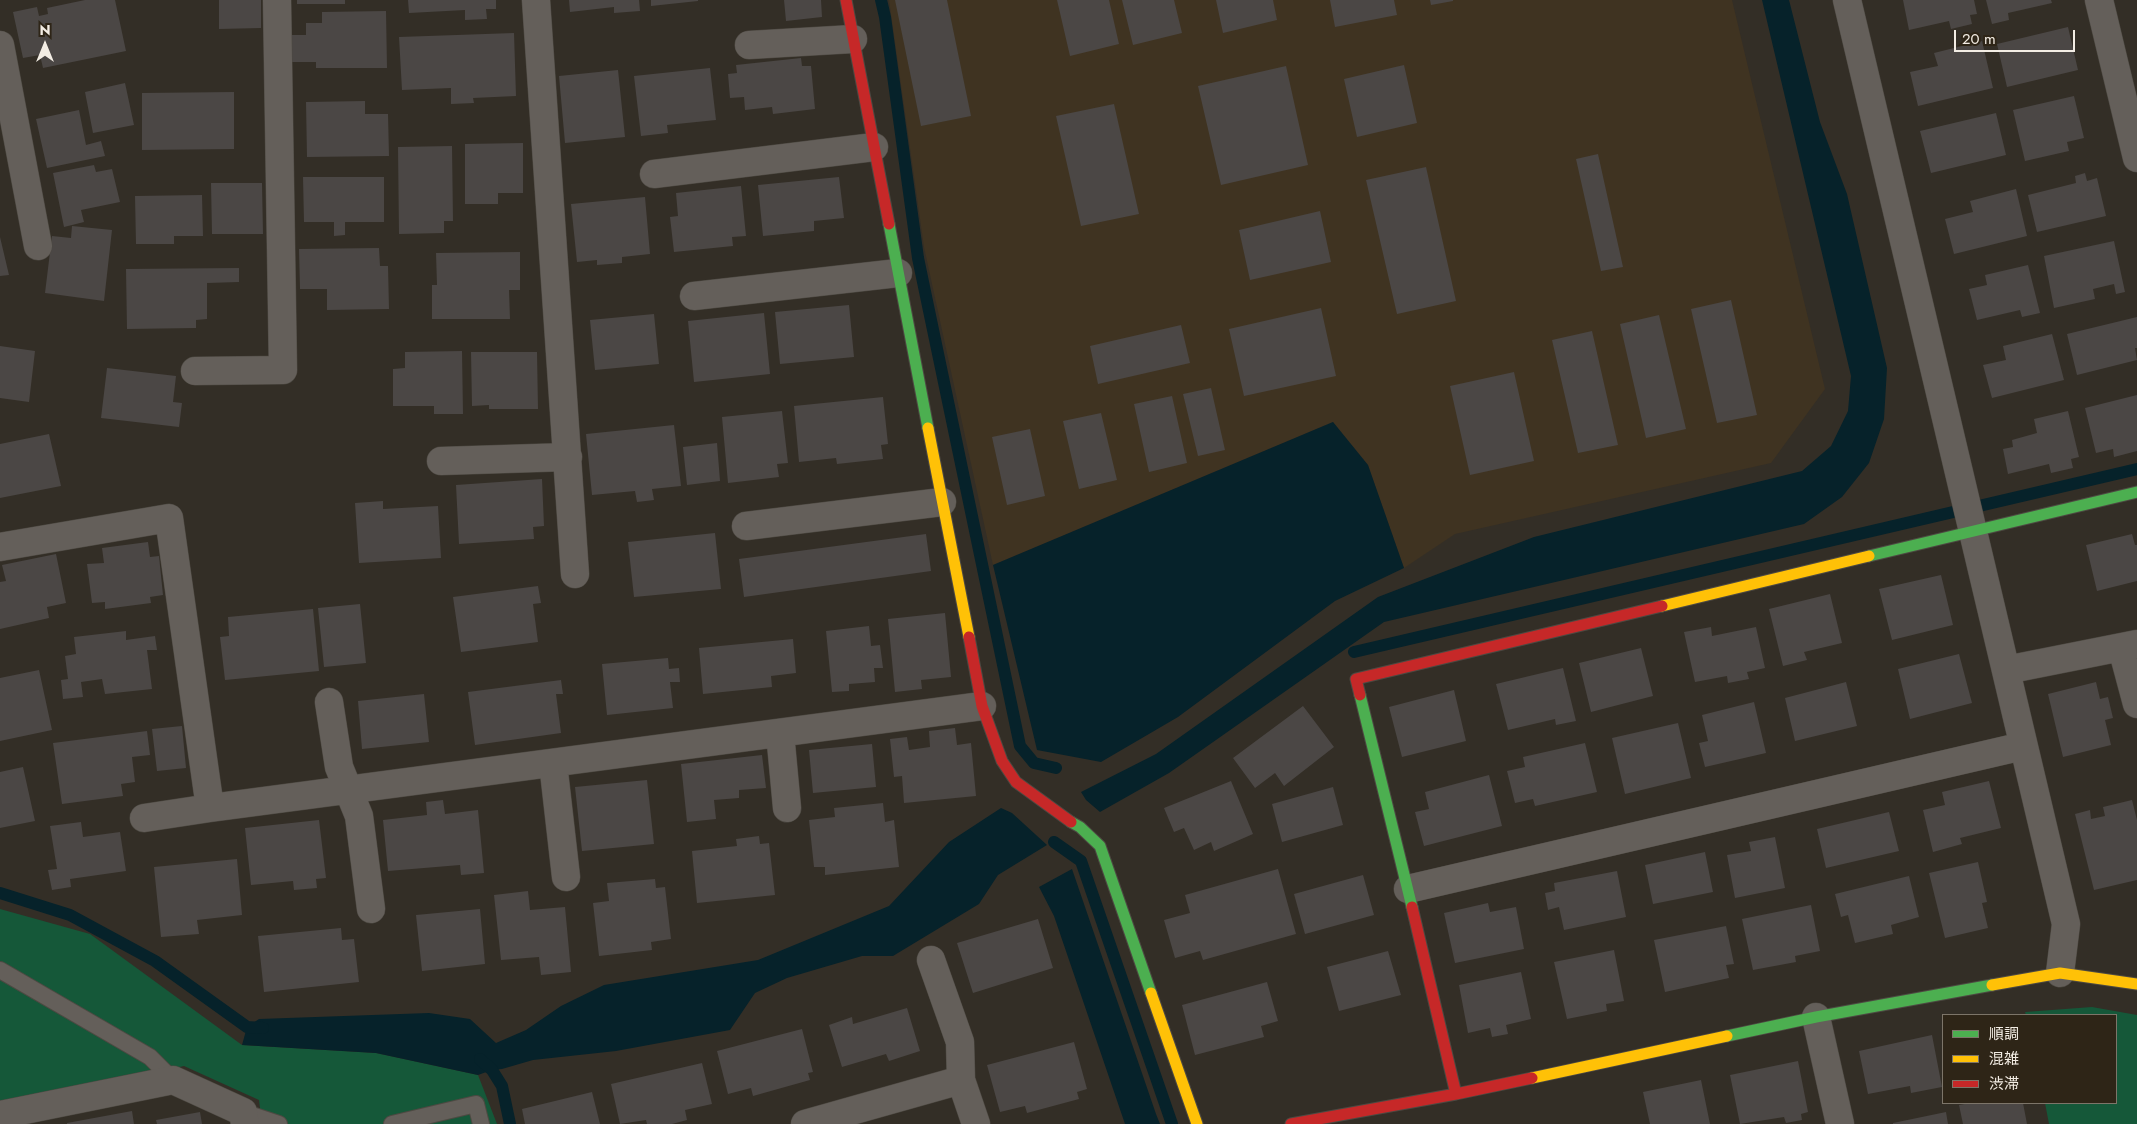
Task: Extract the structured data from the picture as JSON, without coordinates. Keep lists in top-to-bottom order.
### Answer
{
  "legend": ["順調", "混雑", "渋滞"],
  "scale_bar": "20 m",
  "north": "top"
}
